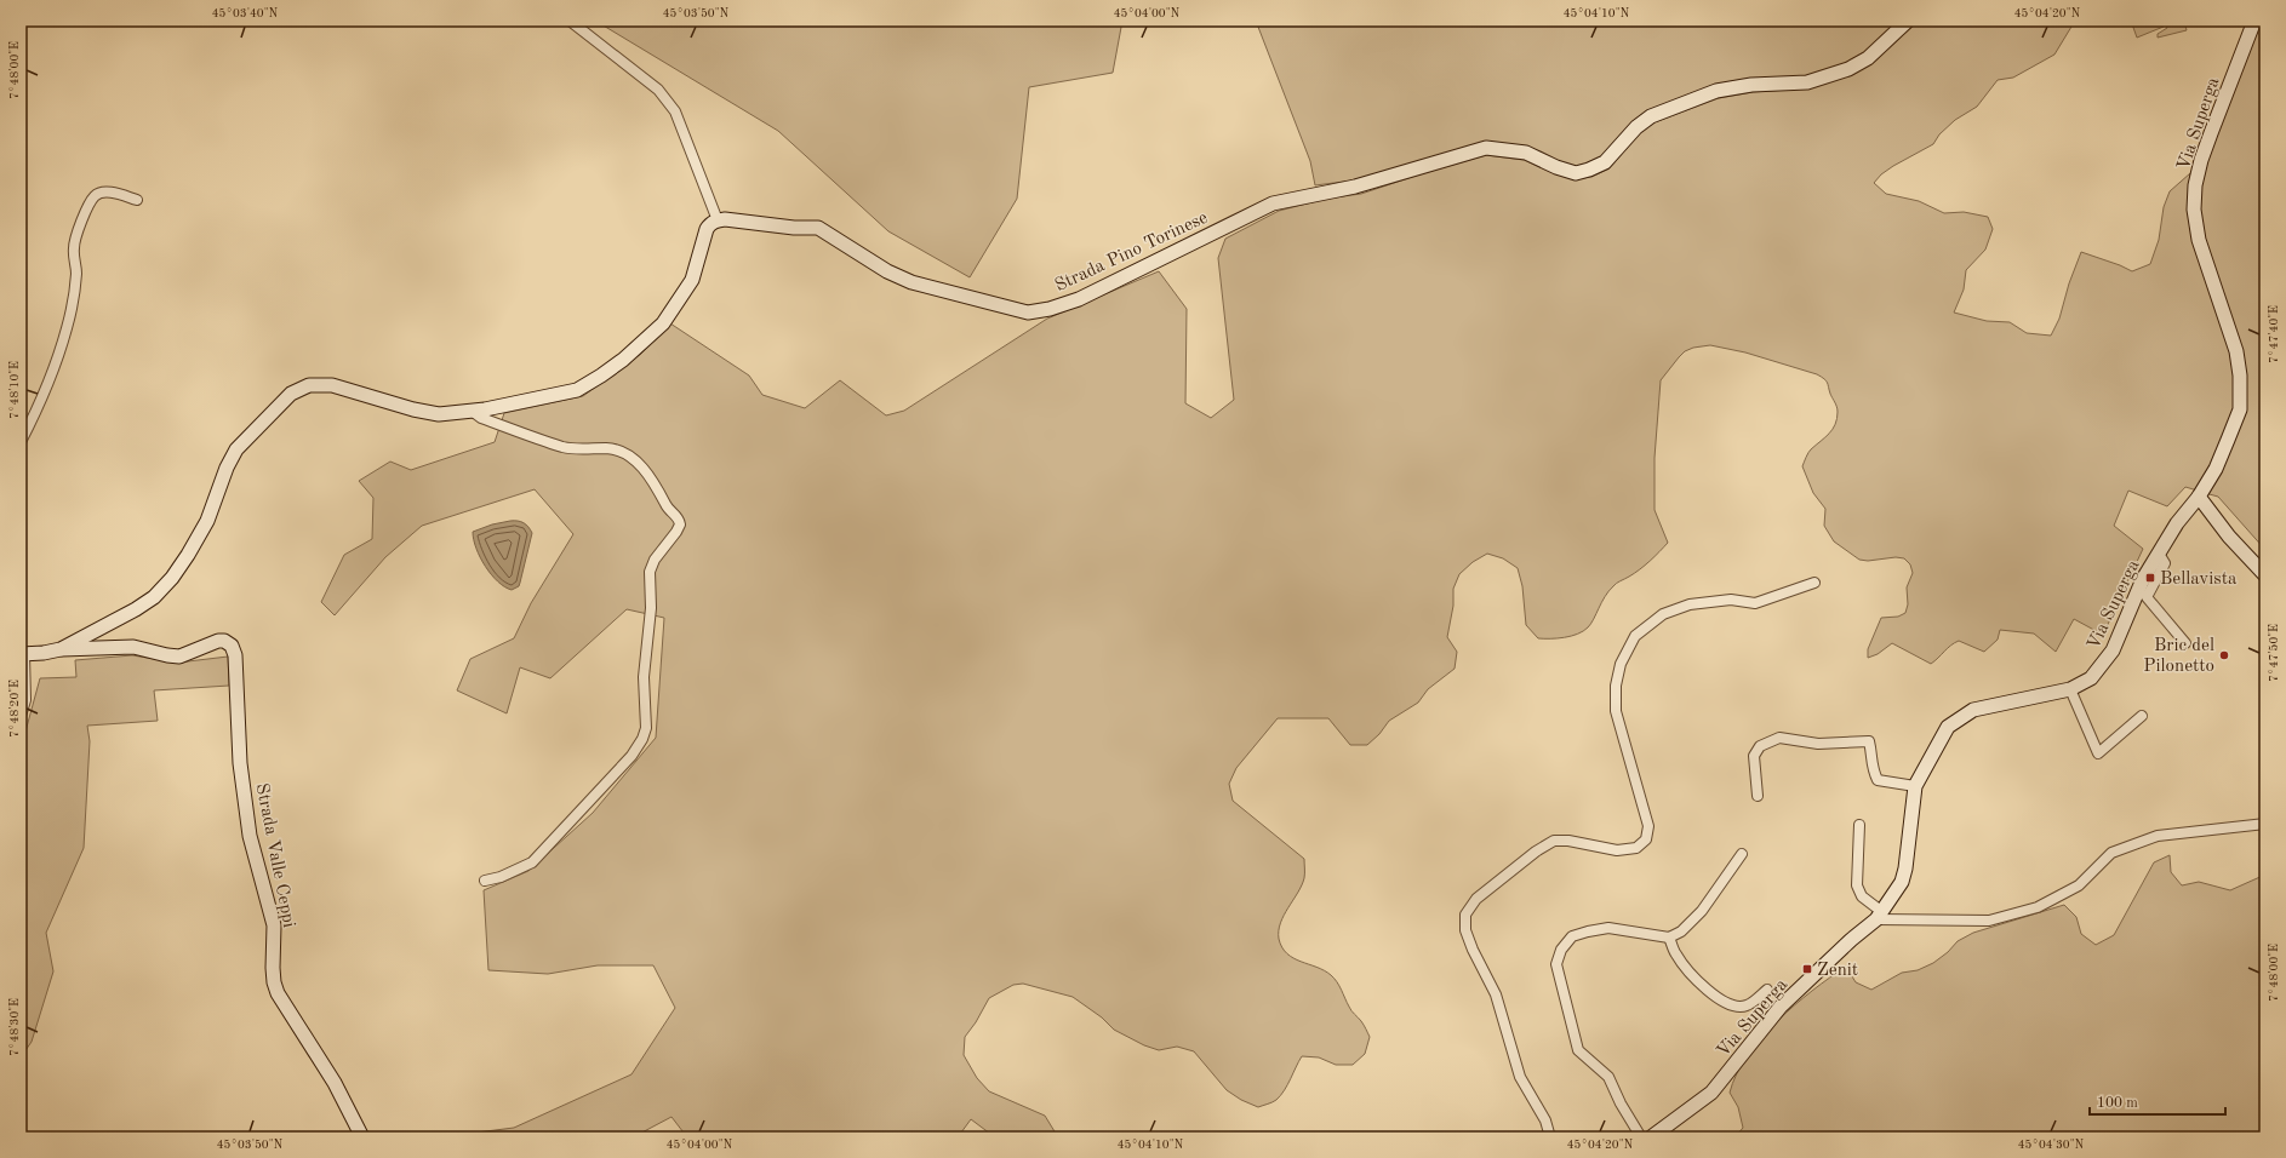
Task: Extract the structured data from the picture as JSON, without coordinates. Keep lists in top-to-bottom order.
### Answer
{
  "streets": {
    "street": ["Via Superga", "Strada Pino Torinese", "Strada Valle Ceppi"]
  },
  "places": {
    "transit": ["Bellavista", "Zenit"],
    "other": ["Bric del Pilonetto"]
  },
  "scale_bar": "100 m",
  "coordinates": [
    "45°03'40\"N",
    "45°03'50\"N",
    "45°04'00\"N",
    "45°04'10\"N",
    "45°04'20\"N",
    "7°48'00\"E",
    "7°47'40\"E",
    "7°48'10\"E",
    "7°47'50\"E",
    "7°48'20\"E",
    "7°48'30\"E",
    "45°04'30\"N"
  ]
}
